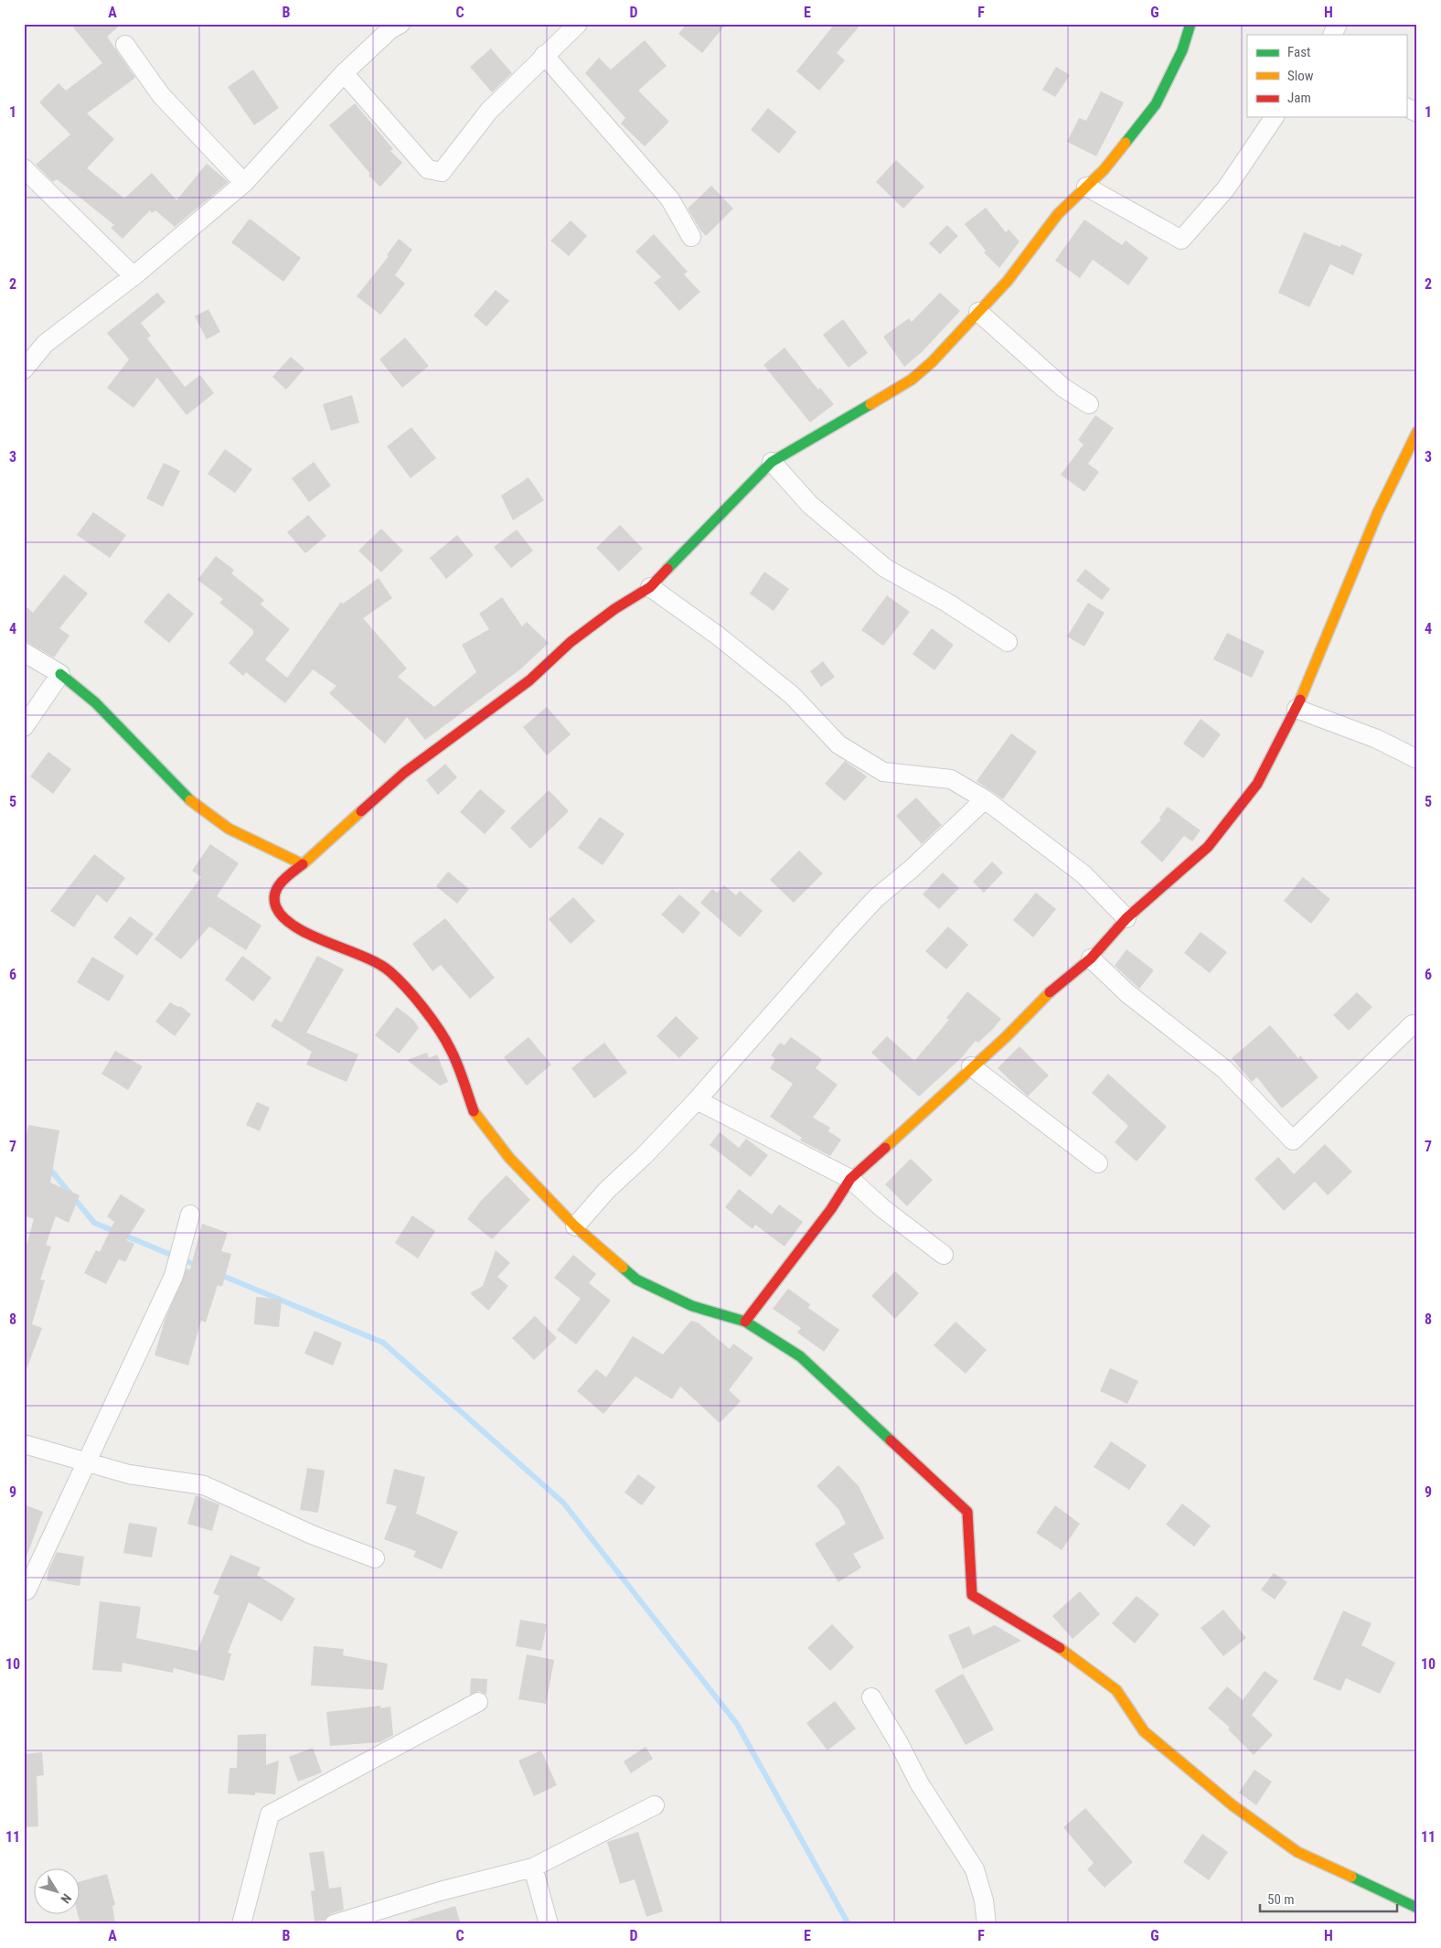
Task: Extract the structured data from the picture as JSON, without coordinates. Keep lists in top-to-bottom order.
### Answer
{
  "legend": ["Fast", "Slow", "Jam"],
  "scale_bar": "50 m",
  "north": "bottom right",
  "grid": {
    "columns": [
      "A",
      "B",
      "C",
      "D",
      "E",
      "F",
      "G",
      "H"
    ],
    "rows": [
      "1",
      "2",
      "3",
      "4",
      "5",
      "6",
      "7",
      "8",
      "9",
      "10",
      "11"
    ]
  }
}
